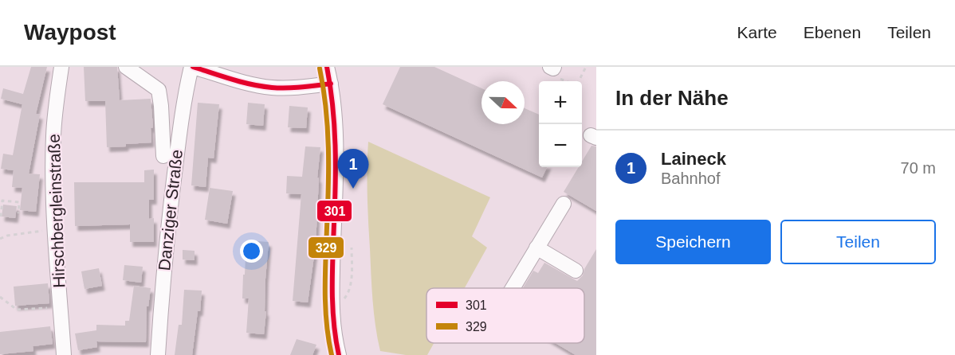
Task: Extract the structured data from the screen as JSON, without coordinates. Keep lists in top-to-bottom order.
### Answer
{
  "streets": {
    "street": ["Danziger Straße", "Hirschbergleinstraße"]
  },
  "lines": ["transit line 301", "transit line 329"],
  "legend": ["301", "329"],
  "north": "right",
  "page": {
    "header": "Waypost",
    "nav": ["Karte", "Ebenen", "Teilen"],
    "heading": "In der Nähe",
    "map_buttons": ["+", "−"],
    "list": [
      {
        "mark": "1",
        "name": "Laineck",
        "note": "Bahnhof",
        "value": "70 m"
      }
    ],
    "pins": "1",
    "buttons": ["Speichern", "Teilen"]
  }
}
